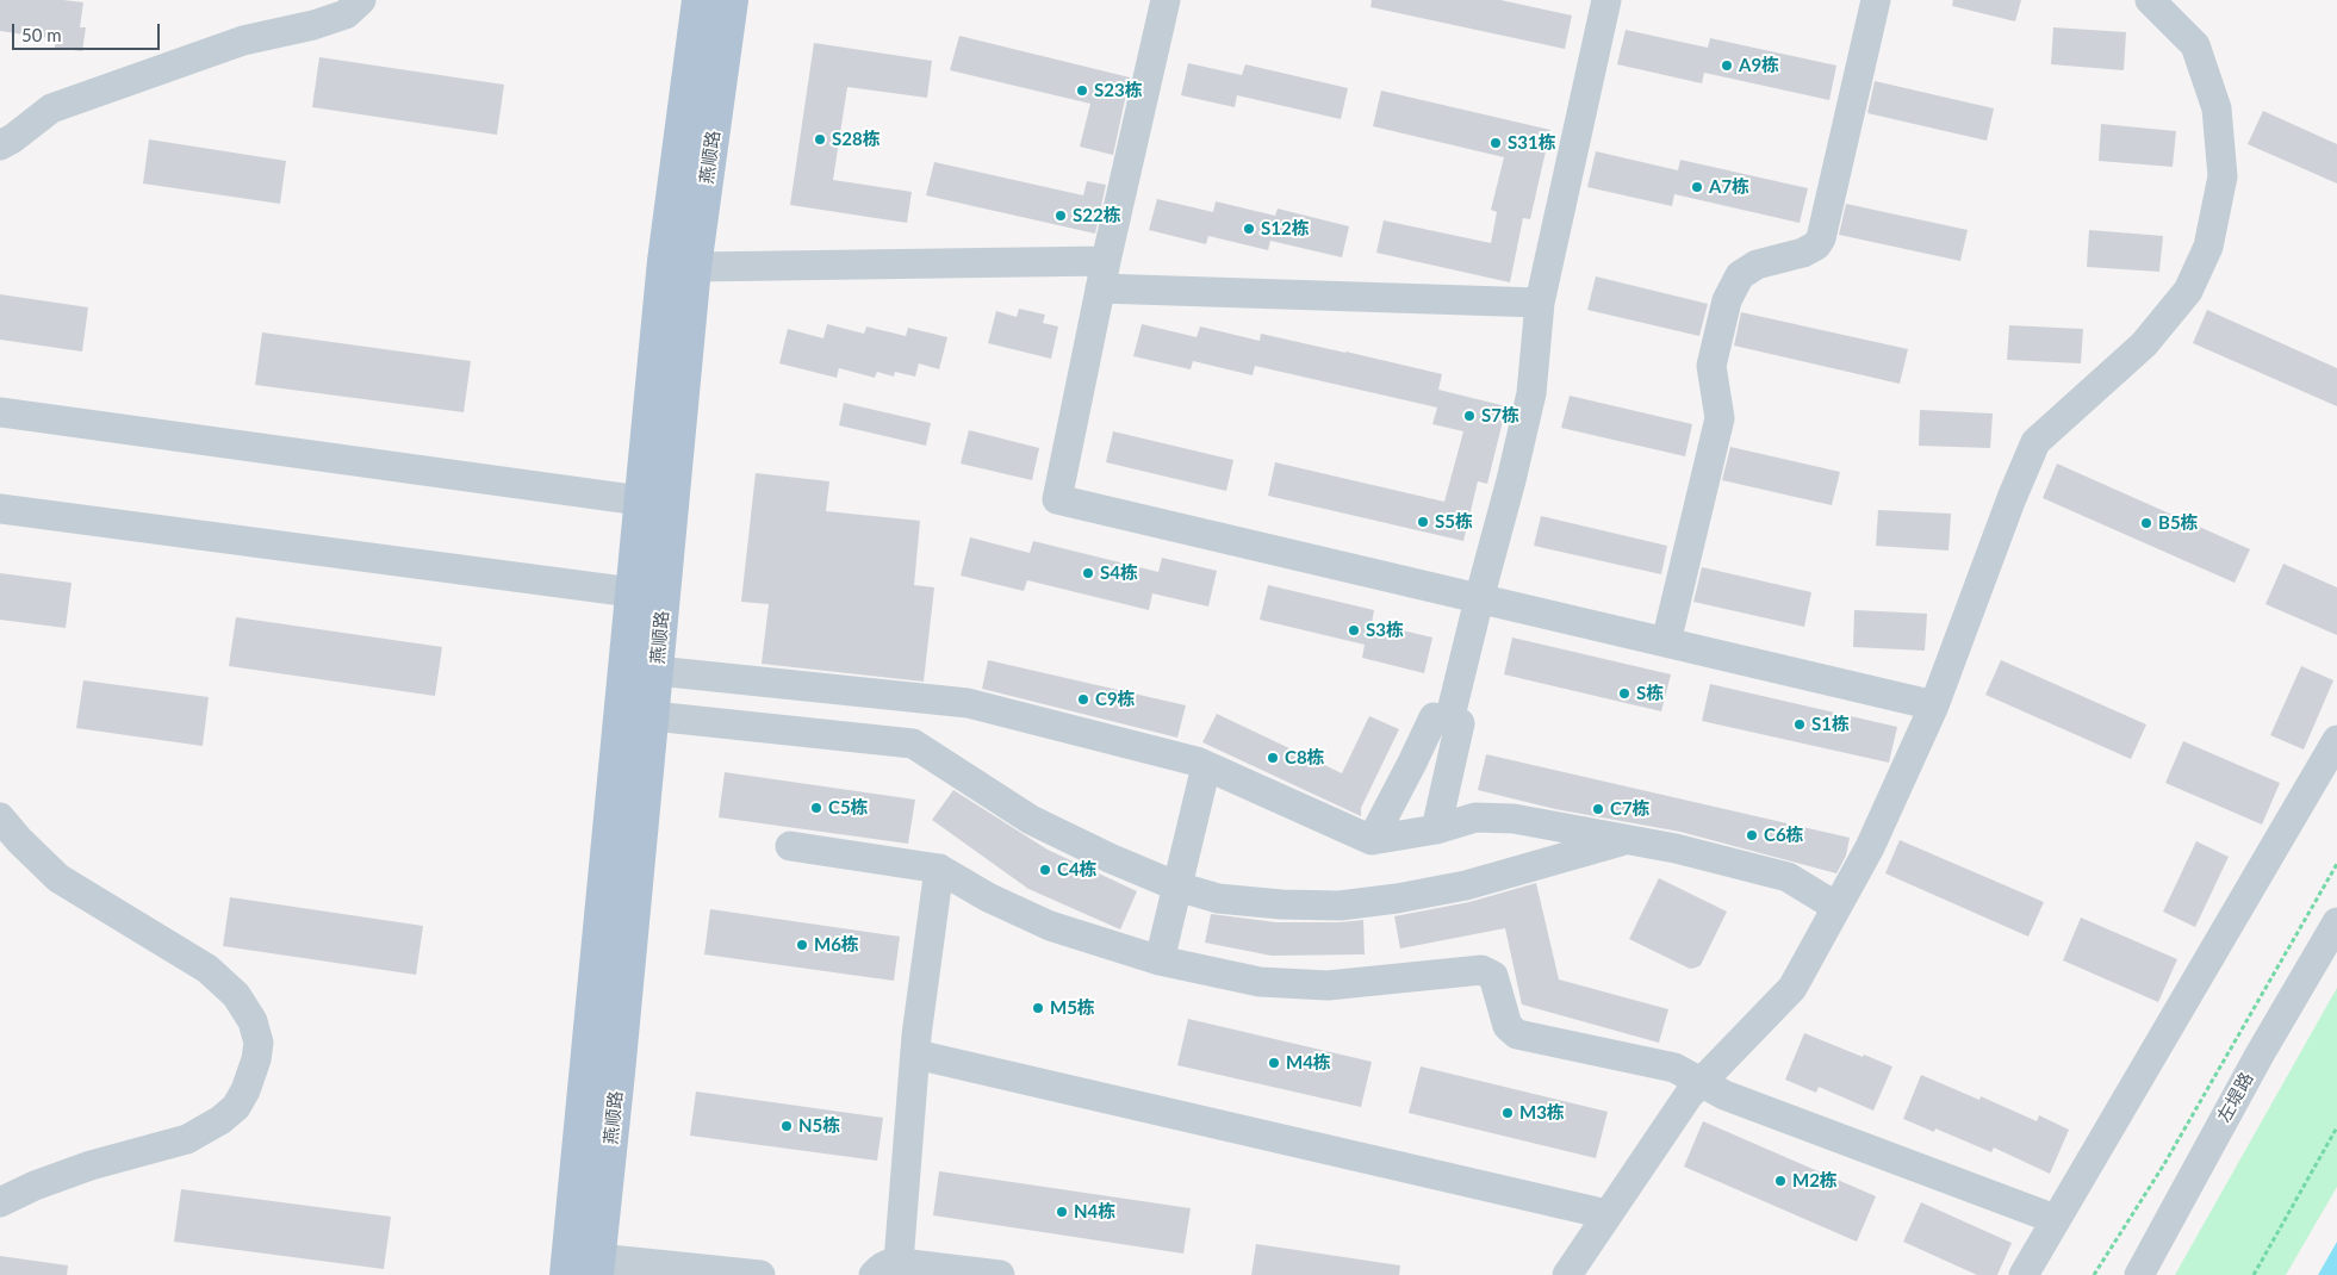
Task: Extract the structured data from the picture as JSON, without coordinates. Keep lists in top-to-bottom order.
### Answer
{
  "streets": {
    "main road": ["燕顺路"],
    "street": ["左堤路"]
  },
  "places": [
    "A9栋",
    "S23栋",
    "S28栋",
    "S31栋",
    "A7栋",
    "S22栋",
    "S12栋",
    "S7栋",
    "S5栋",
    "B5栋",
    "S4栋",
    "S3栋",
    "S栋",
    "C9栋",
    "S1栋",
    "C8栋",
    "C5栋",
    "C7栋",
    "C6栋",
    "C4栋",
    "M6栋",
    "M5栋",
    "M4栋",
    "M3栋",
    "N5栋",
    "M2栋",
    "N4栋"
  ],
  "scale_bar": "50 m"
}
